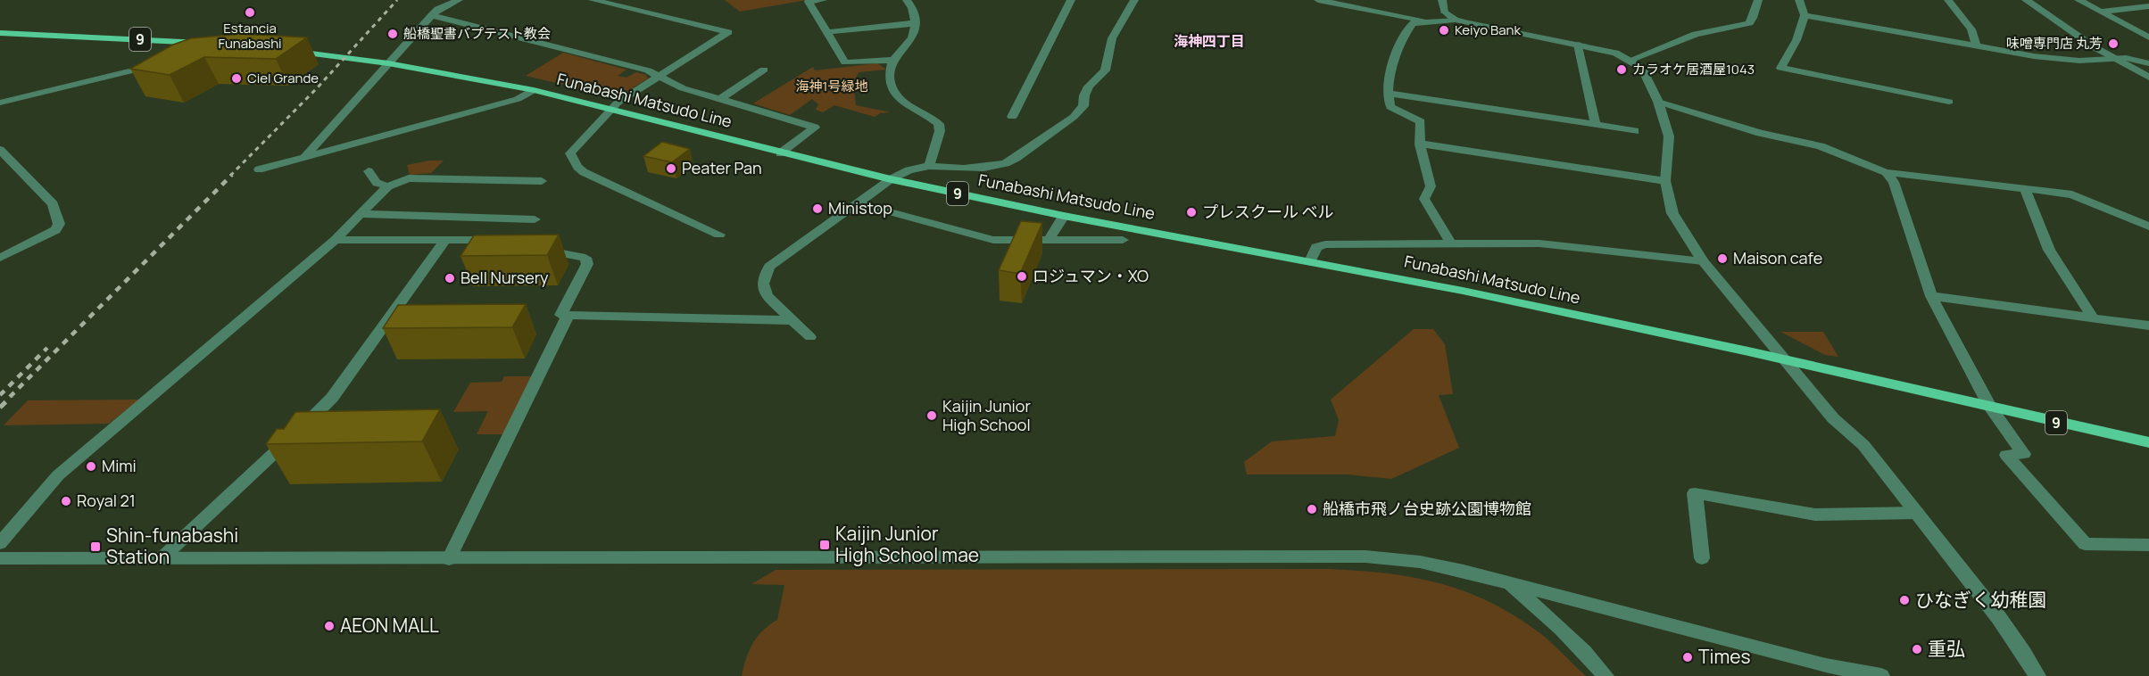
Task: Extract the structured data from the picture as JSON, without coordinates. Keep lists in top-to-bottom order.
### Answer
{
  "streets": {
    "main road": ["9", "Funabashi Matsudo Line"]
  },
  "crossings": [
    ["9", "Funabashi Matsudo Line"]
  ],
  "districts": ["海神四丁目"],
  "parks": ["海神1号緑地"],
  "places": {
    "other": [
      "Estancia Funabashi",
      "Keiyo Bank",
      "船橋聖書バプテスト教会",
      "味噌専門店 丸芳",
      "カラオケ居酒屋1043",
      "Ciel Grande",
      "Peater Pan",
      "Ministop",
      "プレスクール ベル",
      "Maison cafe",
      "ロジュマン・XO",
      "Bell Nursery",
      "Kaijin Junior High School",
      "Mimi",
      "Royal 21",
      "船橋市飛ノ台史跡公園博物館",
      "ひなぎく幼稚園",
      "AEON MALL",
      "重弘",
      "Times"
    ],
    "transit": ["Kaijin Junior High School mae", "Shin-funabashi Station"]
  }
}
